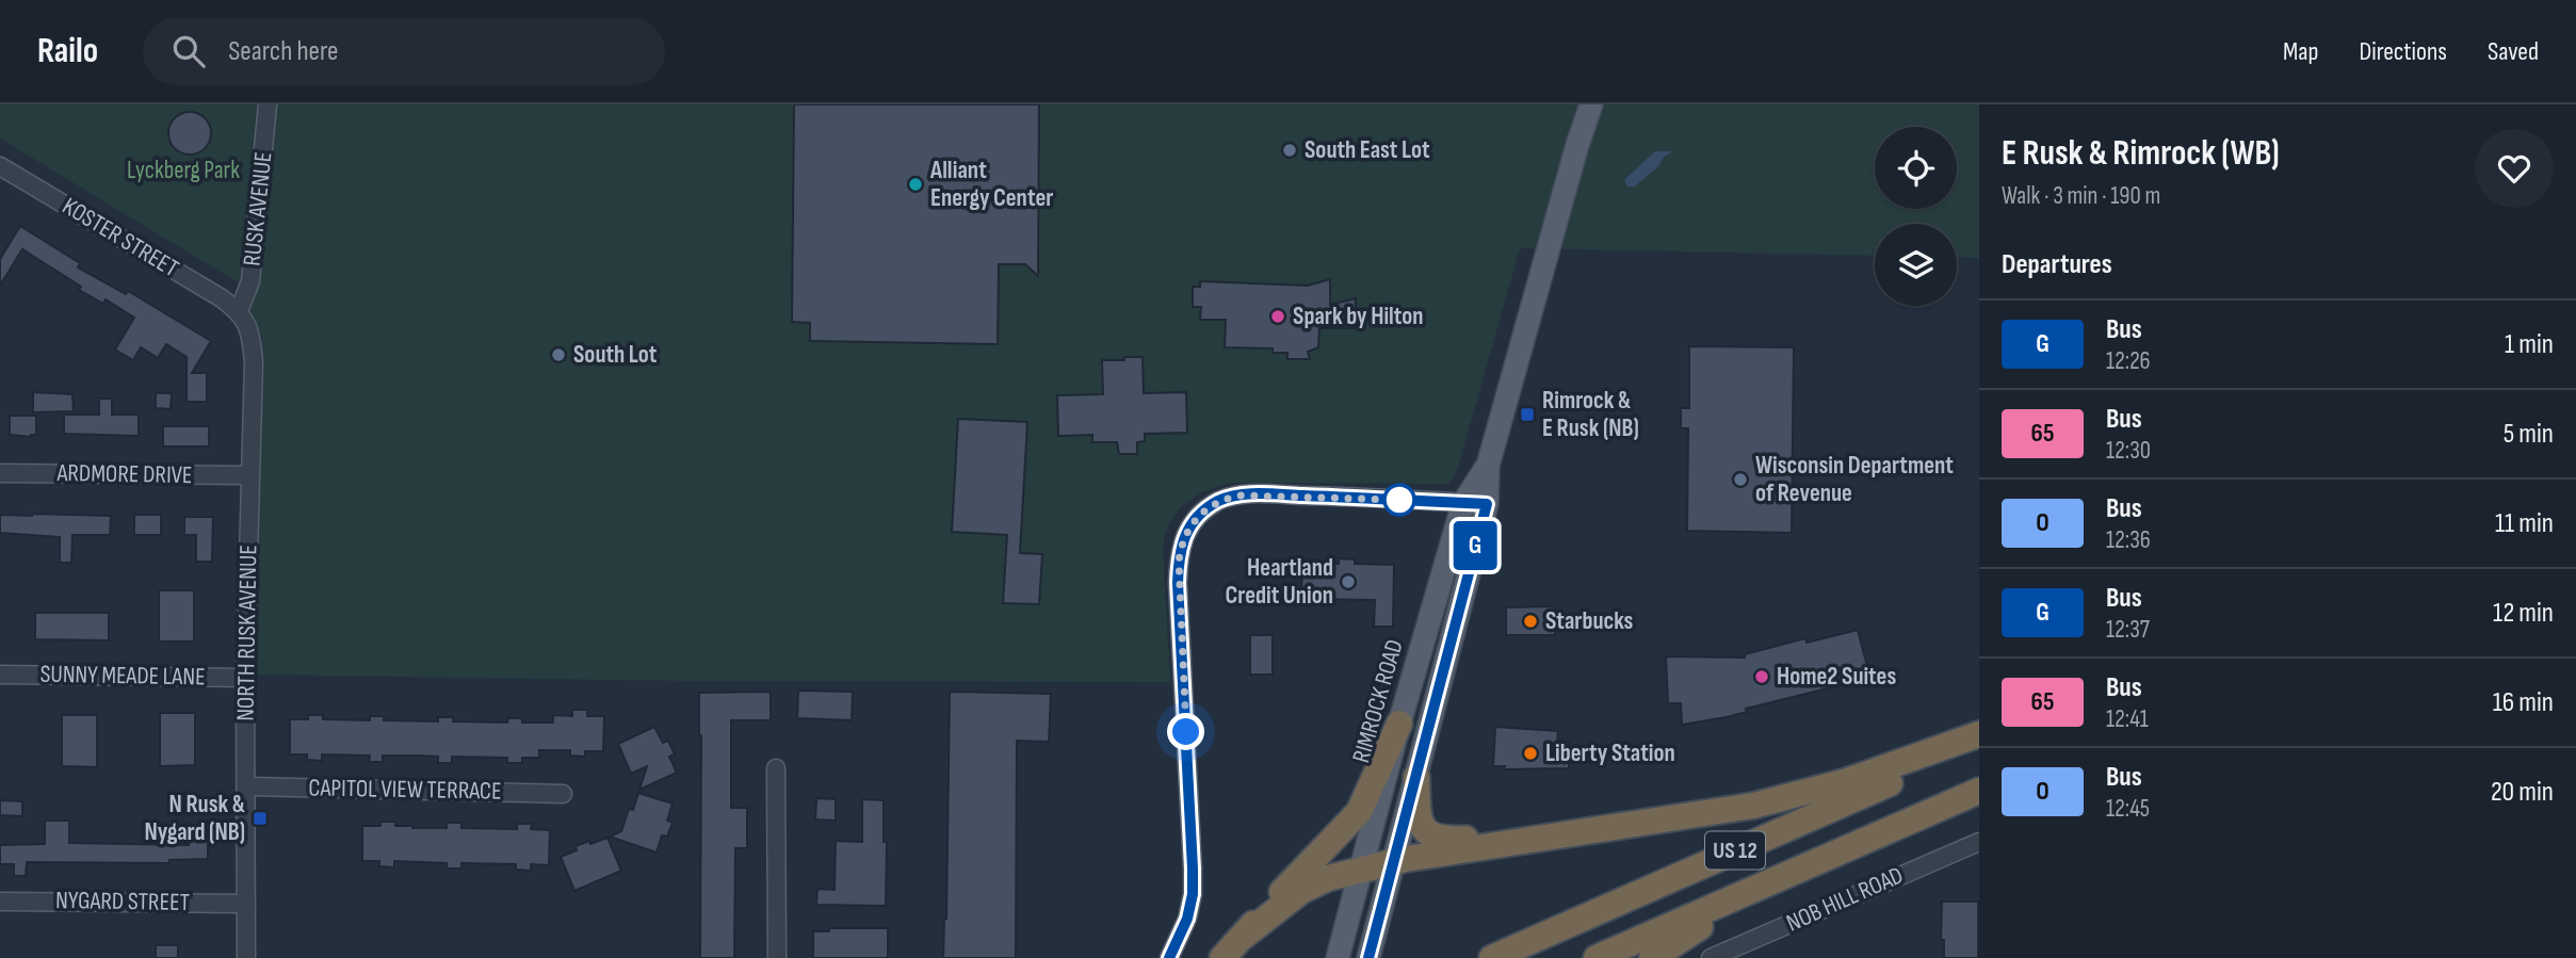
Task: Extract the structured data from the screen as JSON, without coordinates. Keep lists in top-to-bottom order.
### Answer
{
  "streets": {
    "highway": ["US 12"],
    "main road": ["RIMROCK ROAD"],
    "street": [
      "RUSK AVENUE",
      "KOSTER STREET",
      "ARDMORE DRIVE",
      "NORTH RUSK AVENUE",
      "SUNNY MEADE LANE",
      "CAPITOL VIEW TERRACE",
      "NOB HILL ROAD",
      "NYGARD STREET"
    ]
  },
  "crossings": [
    ["RUSK AVENUE", "KOSTER STREET"],
    ["RUSK AVENUE", "NORTH RUSK AVENUE"],
    ["KOSTER STREET", "NORTH RUSK AVENUE"],
    ["ARDMORE DRIVE", "NORTH RUSK AVENUE"],
    ["NORTH RUSK AVENUE", "SUNNY MEADE LANE"],
    ["NORTH RUSK AVENUE", "CAPITOL VIEW TERRACE"],
    ["NORTH RUSK AVENUE", "NYGARD STREET"]
  ],
  "parks": ["Lyckberg Park"],
  "places": {
    "other": [
      "South East Lot",
      "Alliant Energy Center",
      "Spark by Hilton",
      "South Lot",
      "Wisconsin Department of Revenue",
      "Heartland Credit Union",
      "Starbucks",
      "Home2 Suites",
      "Liberty Station"
    ],
    "transit": ["Rimrock & E Rusk (NB)", "N Rusk & Nygard (NB)"]
  },
  "lines": ["bus line G"],
  "page": {
    "header": "Railo",
    "search": "Search here",
    "nav": ["Map", "Directions", "Saved"],
    "on_map": "G",
    "heading": [
      ["E Rusk & Rimrock (WB)", "Walk · 3 min · 190 m"],
      "Departures"
    ],
    "list": [
      {
        "mark": "G",
        "name": "Bus",
        "note": "12:26",
        "value": "1 min"
      },
      {
        "mark": "65",
        "name": "Bus",
        "note": "12:30",
        "value": "5 min"
      },
      {
        "mark": "O",
        "name": "Bus",
        "note": "12:36",
        "value": "11 min"
      },
      {
        "mark": "G",
        "name": "Bus",
        "note": "12:37",
        "value": "12 min"
      },
      {
        "mark": "65",
        "name": "Bus",
        "note": "12:41",
        "value": "16 min"
      },
      {
        "mark": "O",
        "name": "Bus",
        "note": "12:45",
        "value": "20 min"
      }
    ]
  }
}
